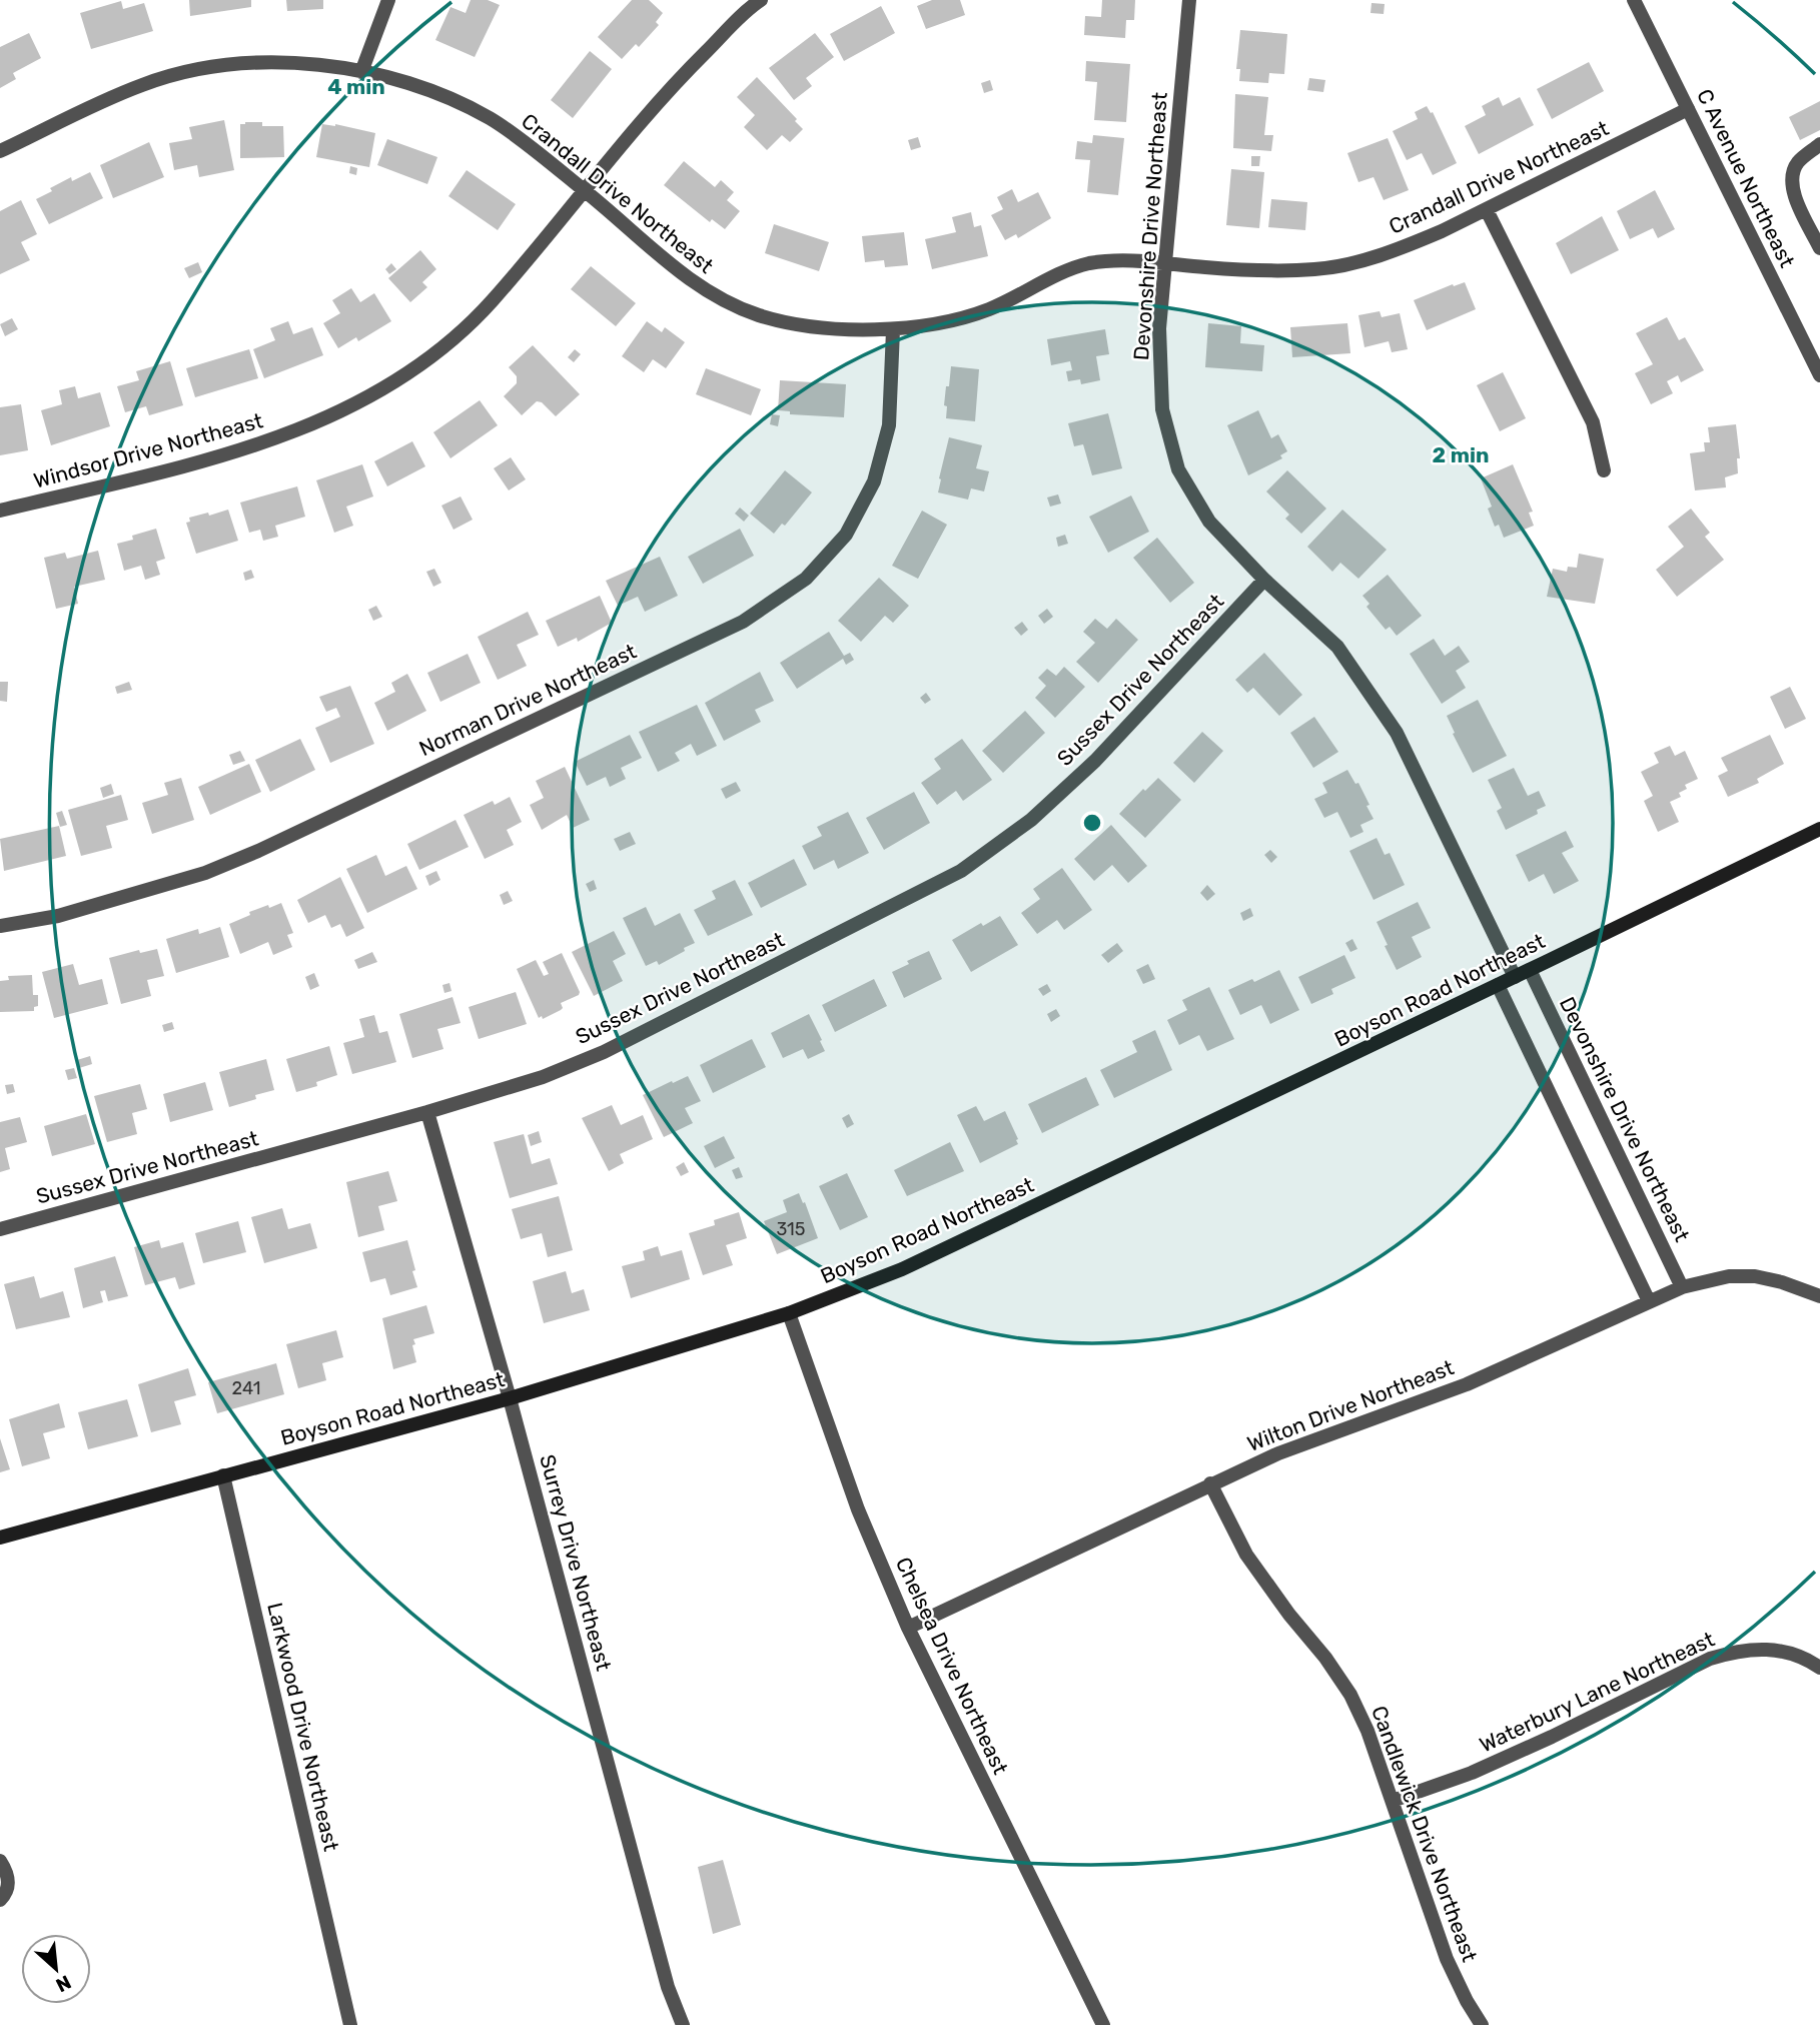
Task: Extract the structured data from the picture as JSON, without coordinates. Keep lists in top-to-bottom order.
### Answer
{
  "streets": {
    "main road": ["Boyson Road Northeast"],
    "street": [
      "Crandall Drive Northeast",
      "C Avenue Northeast",
      "Devonshire Drive Northeast",
      "Windsor Drive Northeast",
      "Sussex Drive Northeast",
      "Norman Drive Northeast",
      "Wilton Drive Northeast",
      "Surrey Drive Northeast",
      "Chelsea Drive Northeast",
      "Waterbury Lane Northeast",
      "Larkwood Drive Northeast",
      "Candlewick Drive Northeast"
    ]
  },
  "crossings": [
    ["Crandall Drive Northeast", "C Avenue Northeast"],
    ["Crandall Drive Northeast", "Devonshire Drive Northeast"],
    ["Crandall Drive Northeast", "Windsor Drive Northeast"],
    ["Crandall Drive Northeast", "Norman Drive Northeast"],
    ["Devonshire Drive Northeast", "Sussex Drive Northeast"],
    ["Devonshire Drive Northeast", "Boyson Road Northeast"],
    ["Devonshire Drive Northeast", "Wilton Drive Northeast"],
    ["Sussex Drive Northeast", "Surrey Drive Northeast"],
    ["Boyson Road Northeast", "Surrey Drive Northeast"],
    ["Boyson Road Northeast", "Chelsea Drive Northeast"],
    ["Boyson Road Northeast", "Larkwood Drive Northeast"],
    ["Wilton Drive Northeast", "Chelsea Drive Northeast"],
    ["Wilton Drive Northeast", "Candlewick Drive Northeast"],
    ["Waterbury Lane Northeast", "Candlewick Drive Northeast"]
  ],
  "house_numbers": ["315", "241"],
  "north": "bottom right",
  "rings": ["4 min", "2 min"]
}
